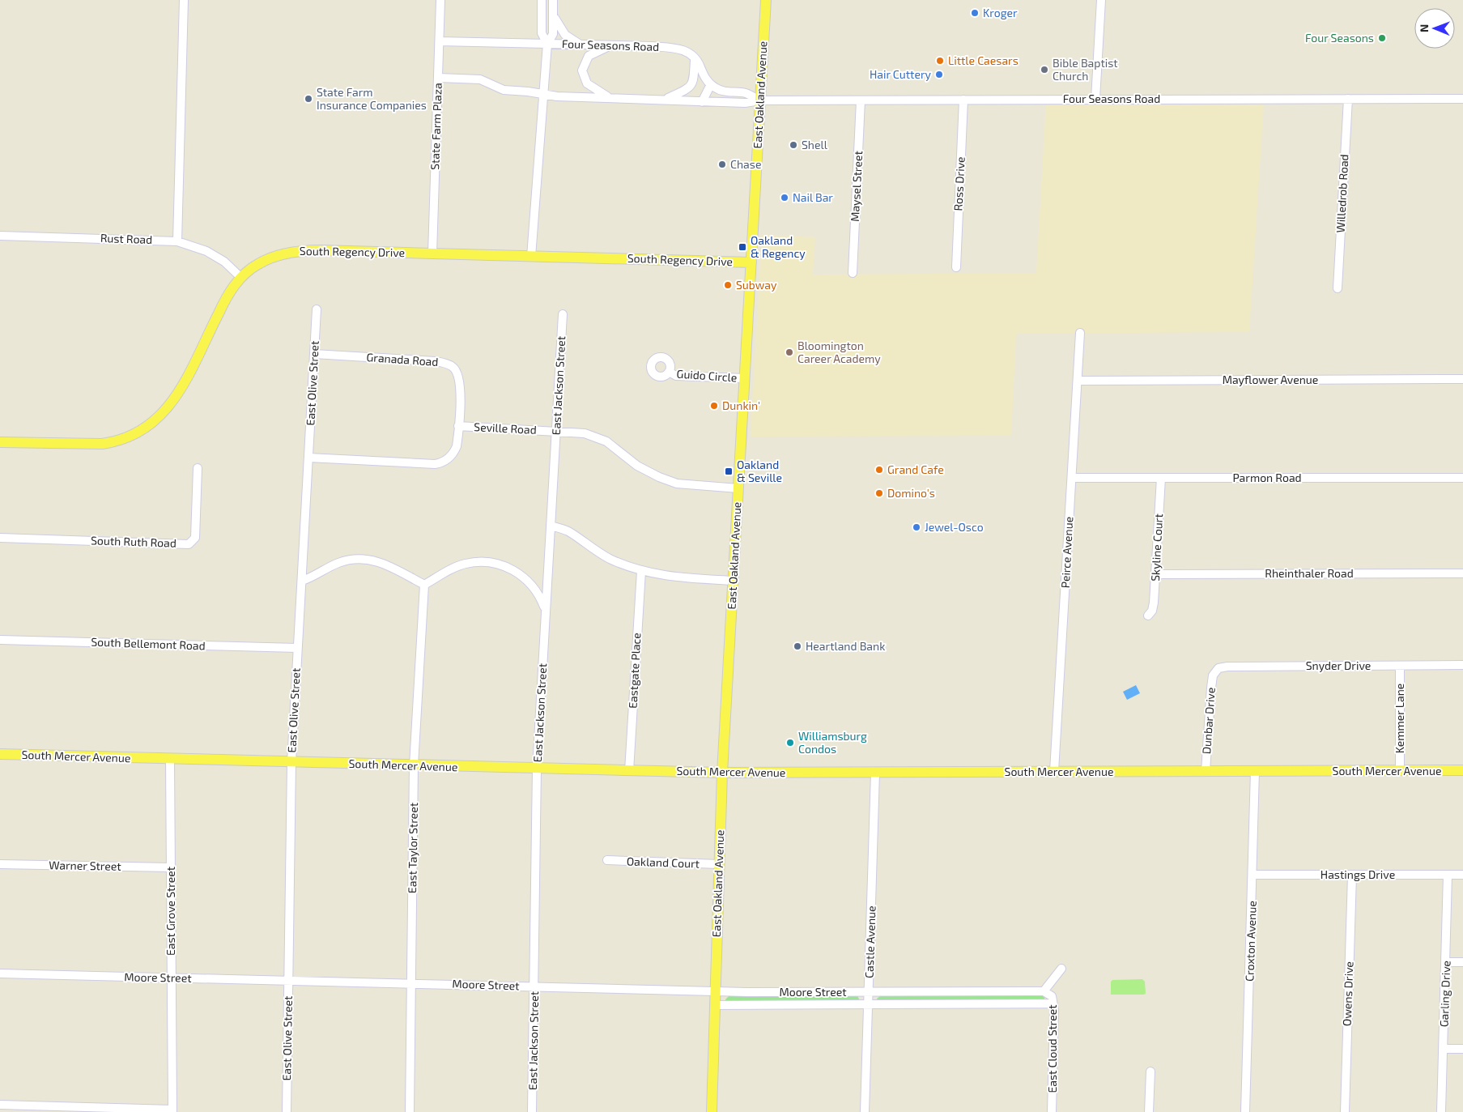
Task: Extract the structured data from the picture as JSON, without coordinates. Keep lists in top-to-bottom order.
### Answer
{
  "streets": {
    "main road": ["East Oakland Avenue", "South Regency Drive", "South Mercer Avenue"],
    "street": [
      "Four Seasons Road",
      "State Farm Plaza",
      "Ross Drive",
      "Maysel Street",
      "Willedrob Road",
      "Rust Road",
      "Granada Road",
      "Guido Circle",
      "Mayflower Avenue",
      "East Olive Street",
      "East Jackson Street",
      "Seville Road",
      "Parmon Road",
      "South Ruth Road",
      "Skyline Court",
      "Peirce Avenue",
      "Rheinthaler Road",
      "South Bellemont Road",
      "Snyder Drive",
      "Eastgate Place",
      "Kemmer Lane",
      "Dunbar Drive",
      "East Taylor Street",
      "Oakland Court",
      "Warner Street",
      "Hastings Drive",
      "East Grove Street",
      "Croxton Avenue",
      "Castle Avenue",
      "Moore Street",
      "Owens Drive",
      "Garling Drive",
      "East Cloud Street"
    ]
  },
  "crossings": [
    ["Four Seasons Road", "East Oakland Avenue"],
    ["Four Seasons Road", "State Farm Plaza"],
    ["Four Seasons Road", "Ross Drive"],
    ["Four Seasons Road", "Maysel Street"],
    ["Four Seasons Road", "Willedrob Road"],
    ["East Oakland Avenue", "South Regency Drive"],
    ["East Oakland Avenue", "Guido Circle"],
    ["East Oakland Avenue", "Seville Road"],
    ["East Oakland Avenue", "South Mercer Avenue"],
    ["East Oakland Avenue", "Oakland Court"],
    ["East Oakland Avenue", "Moore Street"],
    ["State Farm Plaza", "South Regency Drive"],
    ["Rust Road", "South Regency Drive"],
    ["Granada Road", "East Olive Street"],
    ["Granada Road", "Seville Road"],
    ["Mayflower Avenue", "Peirce Avenue"],
    ["East Olive Street", "Seville Road"],
    ["East Olive Street", "South Bellemont Road"],
    ["East Olive Street", "South Mercer Avenue"],
    ["East Olive Street", "Moore Street"],
    ["East Jackson Street", "Seville Road"],
    ["East Jackson Street", "South Mercer Avenue"],
    ["East Jackson Street", "Moore Street"],
    ["Parmon Road", "Skyline Court"],
    ["Parmon Road", "Peirce Avenue"],
    ["Skyline Court", "Rheinthaler Road"],
    ["Peirce Avenue", "South Mercer Avenue"],
    ["Snyder Drive", "Kemmer Lane"],
    ["Snyder Drive", "Dunbar Drive"],
    ["Eastgate Place", "South Mercer Avenue"],
    ["Kemmer Lane", "South Mercer Avenue"],
    ["Dunbar Drive", "South Mercer Avenue"],
    ["South Mercer Avenue", "East Taylor Street"],
    ["South Mercer Avenue", "East Grove Street"],
    ["South Mercer Avenue", "Croxton Avenue"],
    ["South Mercer Avenue", "Castle Avenue"],
    ["East Taylor Street", "Moore Street"],
    ["Warner Street", "East Grove Street"],
    ["Hastings Drive", "Croxton Avenue"],
    ["Hastings Drive", "Owens Drive"],
    ["Hastings Drive", "Garling Drive"],
    ["East Grove Street", "Moore Street"],
    ["Castle Avenue", "Moore Street"],
    ["Moore Street", "East Cloud Street"]
  ],
  "places": {
    "other": [
      "Kroger",
      "Four Seasons",
      "Little Caesars",
      "Bible Baptist Church",
      "Hair Cuttery",
      "State Farm Insurance Companies",
      "Shell",
      "Chase",
      "Nail Bar",
      "Subway",
      "Bloomington Career Academy",
      "Dunkin'",
      "Grand Cafe",
      "Domino's",
      "Jewel-Osco",
      "Heartland Bank",
      "Williamsburg Condos"
    ],
    "transit": ["Oakland & Regency", "Oakland & Seville"]
  },
  "north": "left"
}
